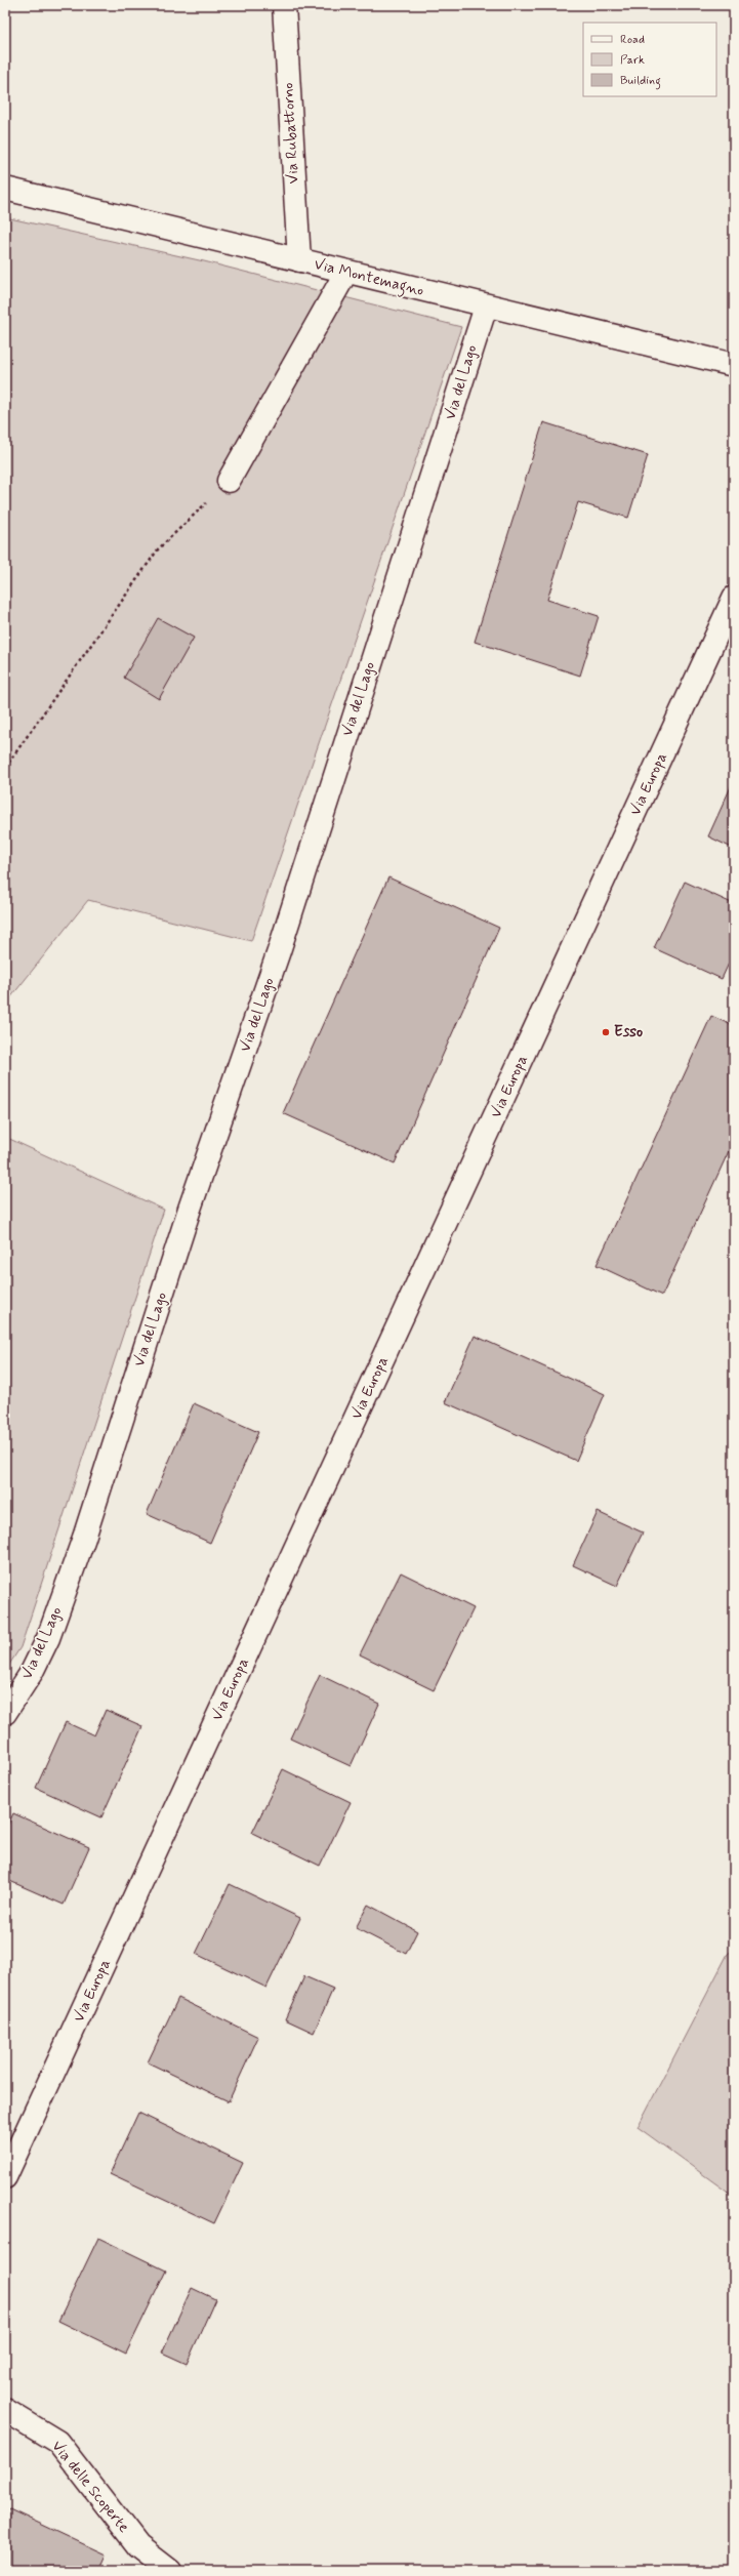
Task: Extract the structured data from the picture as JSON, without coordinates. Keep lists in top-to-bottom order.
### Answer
{
  "streets": {
    "street": [
      "Via Rubattorno",
      "Via Montemagno",
      "Via del Lago",
      "Via Europa",
      "Via delle Scoperte"
    ]
  },
  "crossings": [
    ["Via Rubattorno", "Via Montemagno"],
    ["Via Montemagno", "Via del Lago"]
  ],
  "places": ["Esso"],
  "legend": ["Road", "Park", "Building"]
}
